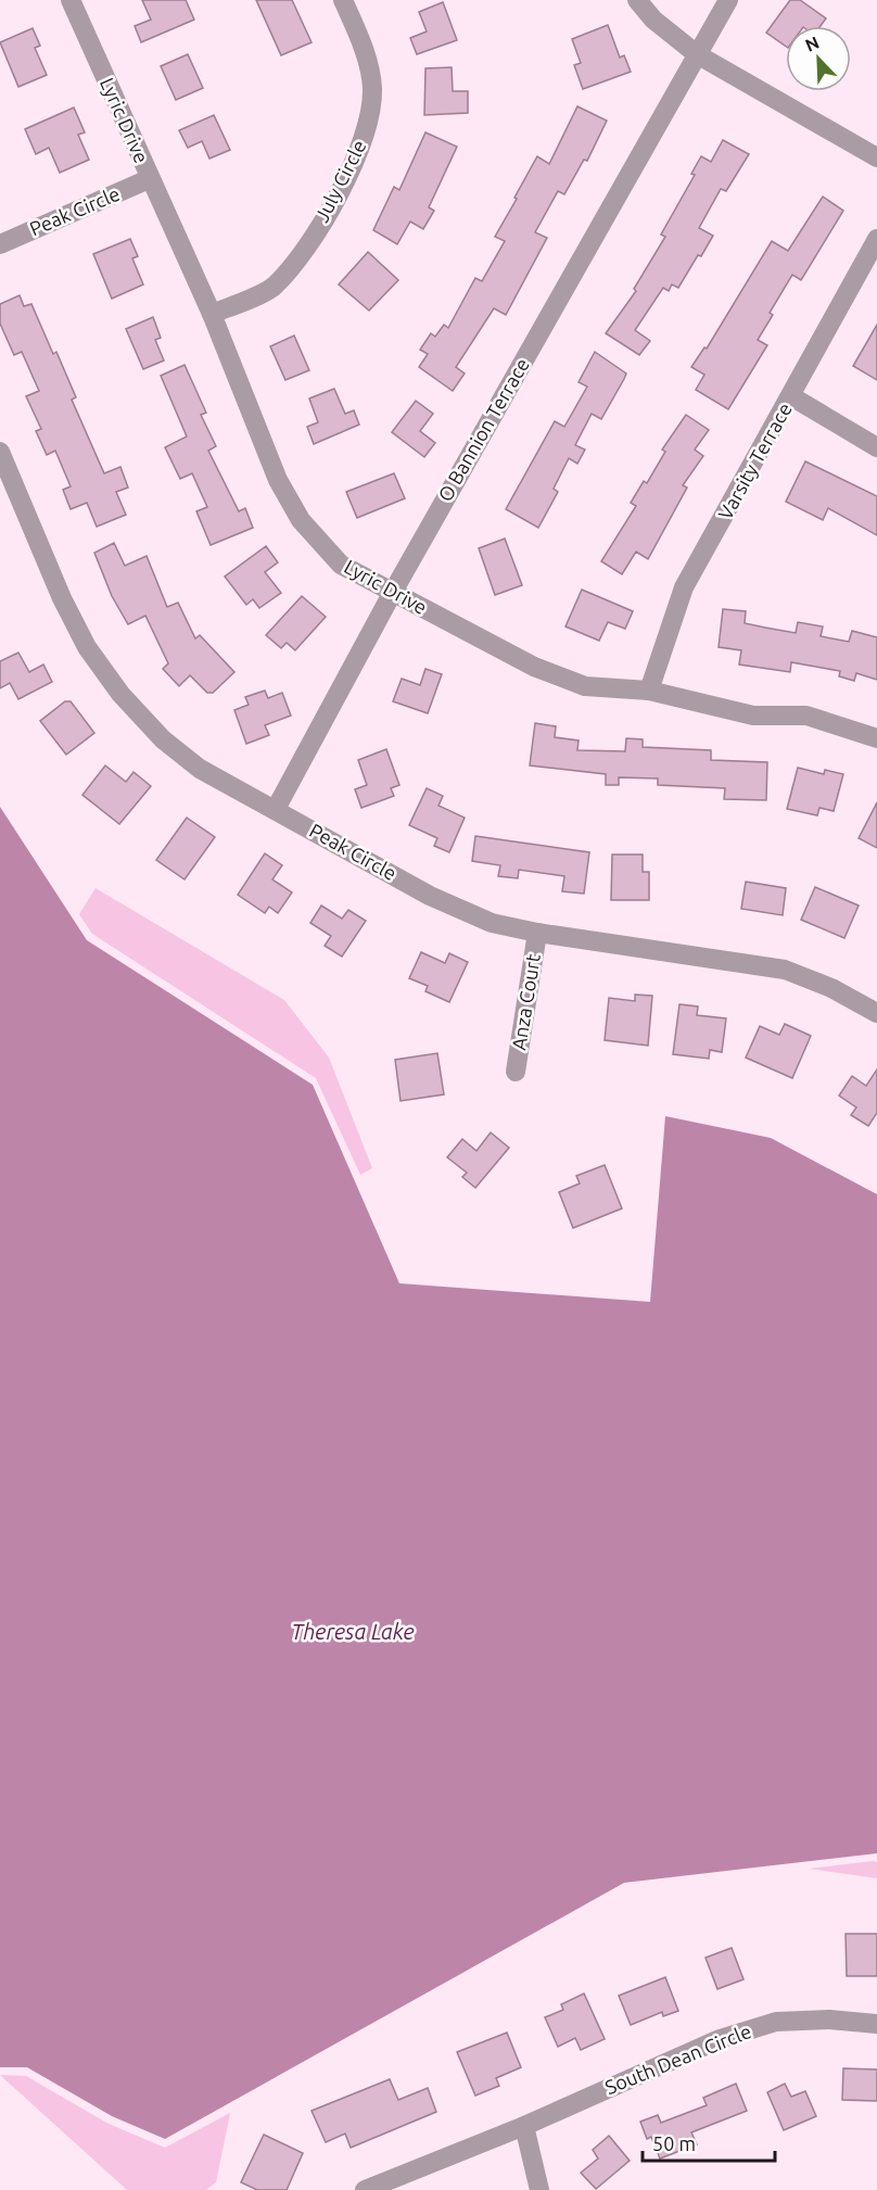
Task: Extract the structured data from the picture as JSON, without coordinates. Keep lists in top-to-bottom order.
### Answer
{
  "streets": {
    "street": [
      "Lyric Drive",
      "July Circle",
      "Peak Circle",
      "O Bannion Terrace",
      "Varsity Terrace",
      "Anza Court",
      "South Dean Circle"
    ]
  },
  "crossings": [
    ["Lyric Drive", "July Circle"],
    ["Lyric Drive", "Peak Circle"],
    ["Lyric Drive", "O Bannion Terrace"],
    ["Lyric Drive", "Varsity Terrace"],
    ["Peak Circle", "O Bannion Terrace"],
    ["Peak Circle", "Anza Court"]
  ],
  "water": ["Theresa Lake"],
  "scale_bar": "50 m",
  "north": "top left"
}
